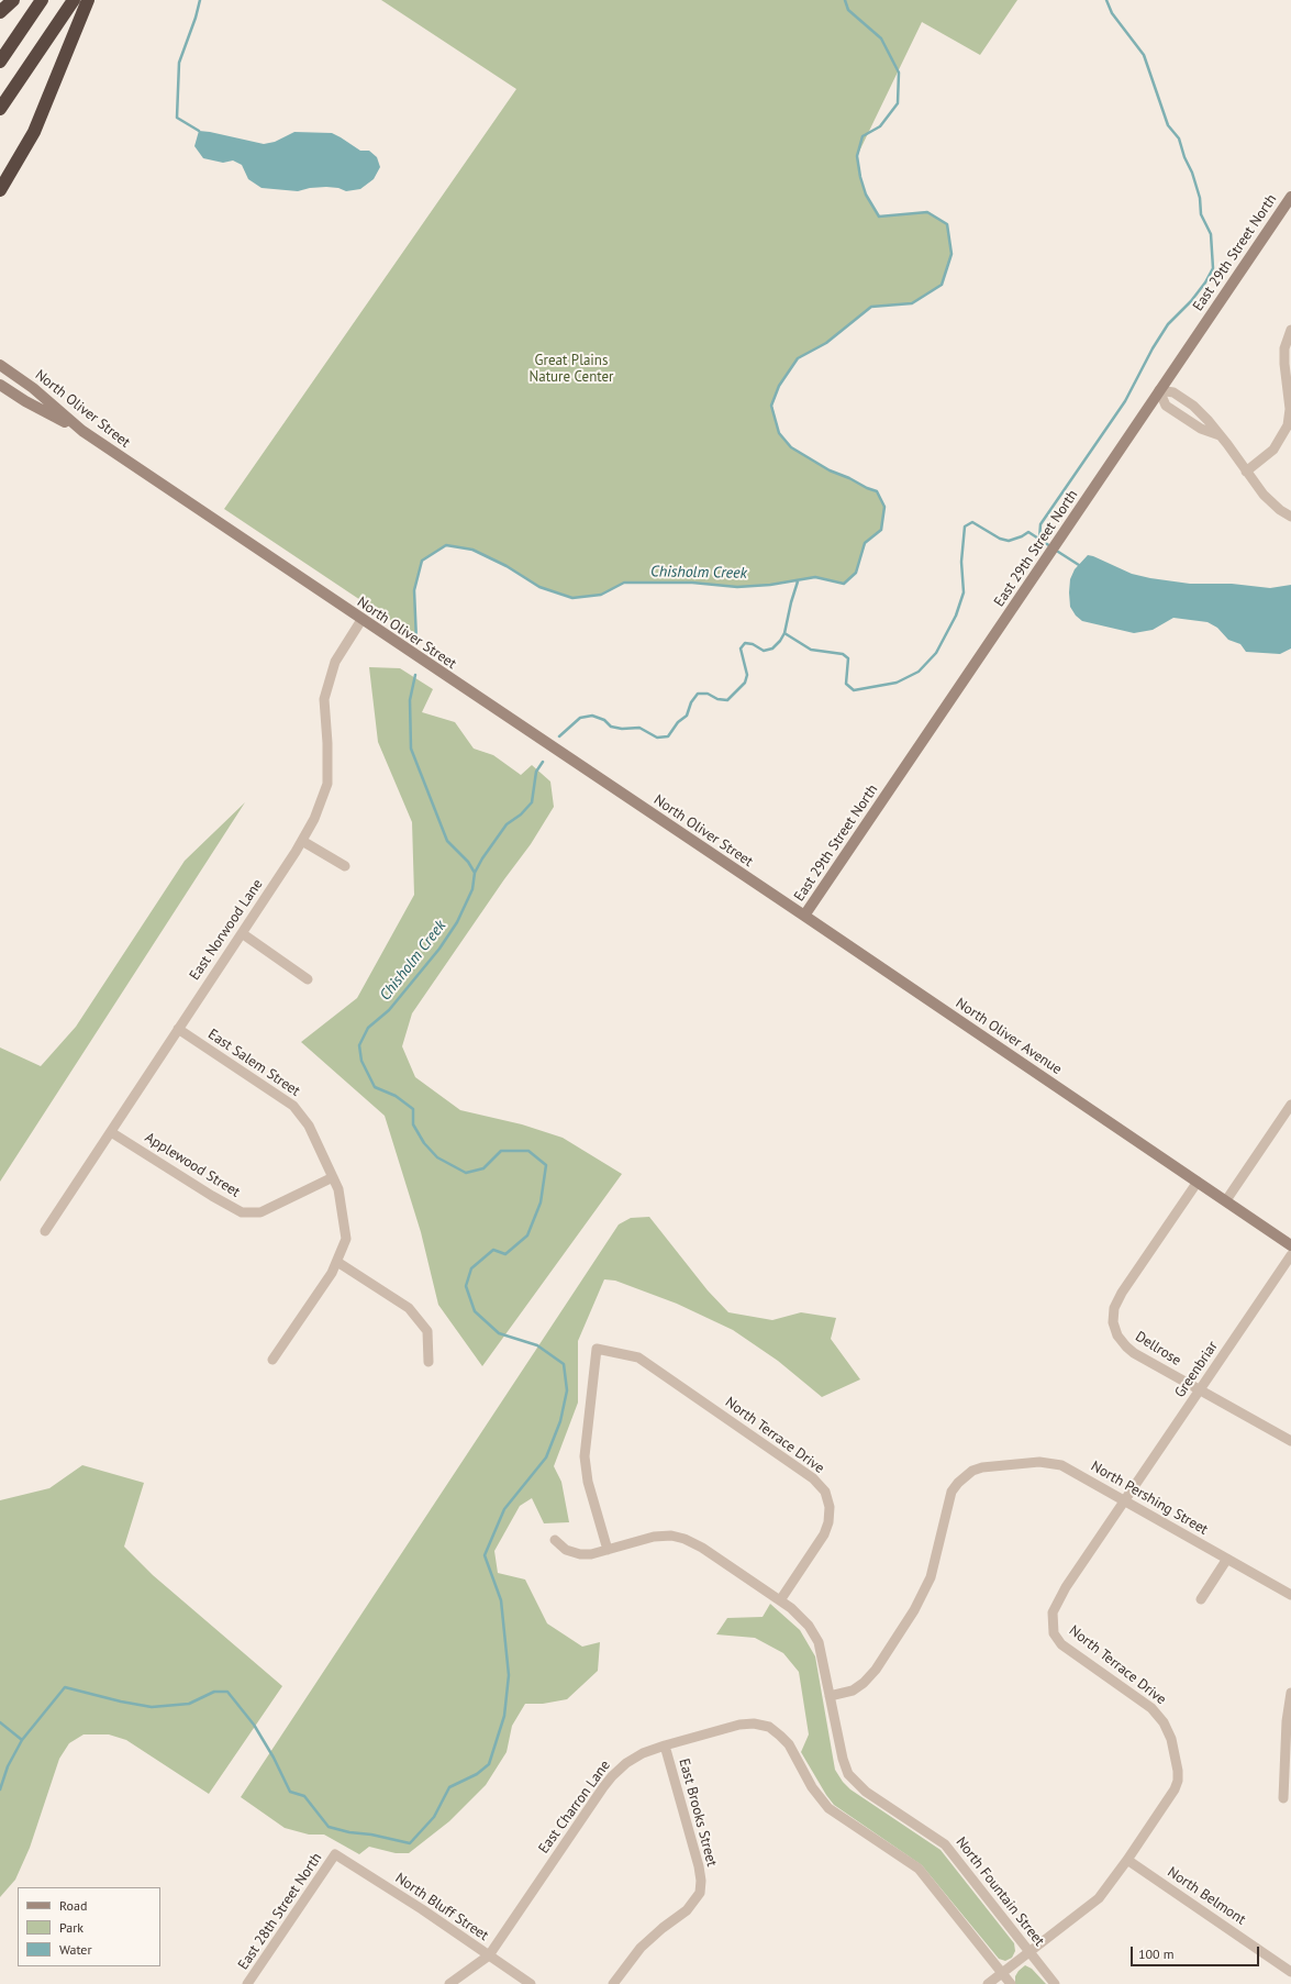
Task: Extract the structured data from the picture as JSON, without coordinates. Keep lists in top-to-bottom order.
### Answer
{
  "streets": {
    "main road": ["East 29th Street North", "North Oliver Street", "North Oliver Avenue"],
    "street": [
      "East Norwood Lane",
      "East Salem Street",
      "Applewood Street",
      "Dellrose",
      "Greenbriar",
      "North Terrace Drive",
      "North Pershing Street",
      "East Charron Lane",
      "East Brooks Street",
      "North Fountain Street",
      "North Belmont",
      "North Bluff Street",
      "East 28th Street North"
    ]
  },
  "crossings": [
    ["East 29th Street North", "North Oliver Street"],
    ["East 29th Street North", "North Oliver Avenue"],
    ["North Oliver Street", "East Norwood Lane"],
    ["North Oliver Street", "North Oliver Avenue"],
    ["East Norwood Lane", "East Salem Street"],
    ["East Norwood Lane", "Applewood Street"],
    ["North Oliver Avenue", "Dellrose"],
    ["East Salem Street", "Applewood Street"],
    ["Dellrose", "Greenbriar"],
    ["Greenbriar", "North Terrace Drive"],
    ["Greenbriar", "North Pershing Street"],
    ["North Terrace Drive", "East Charron Lane"],
    ["North Terrace Drive", "North Fountain Street"],
    ["North Terrace Drive", "North Belmont"],
    ["North Pershing Street", "North Fountain Street"],
    ["East Charron Lane", "East Brooks Street"],
    ["East Charron Lane", "North Bluff Street"],
    ["North Bluff Street", "East 28th Street North"]
  ],
  "water": ["Chisholm Creek"],
  "parks": ["Great Plains Nature Center"],
  "legend": ["Road", "Park", "Water"],
  "scale_bar": "100 m"
}
